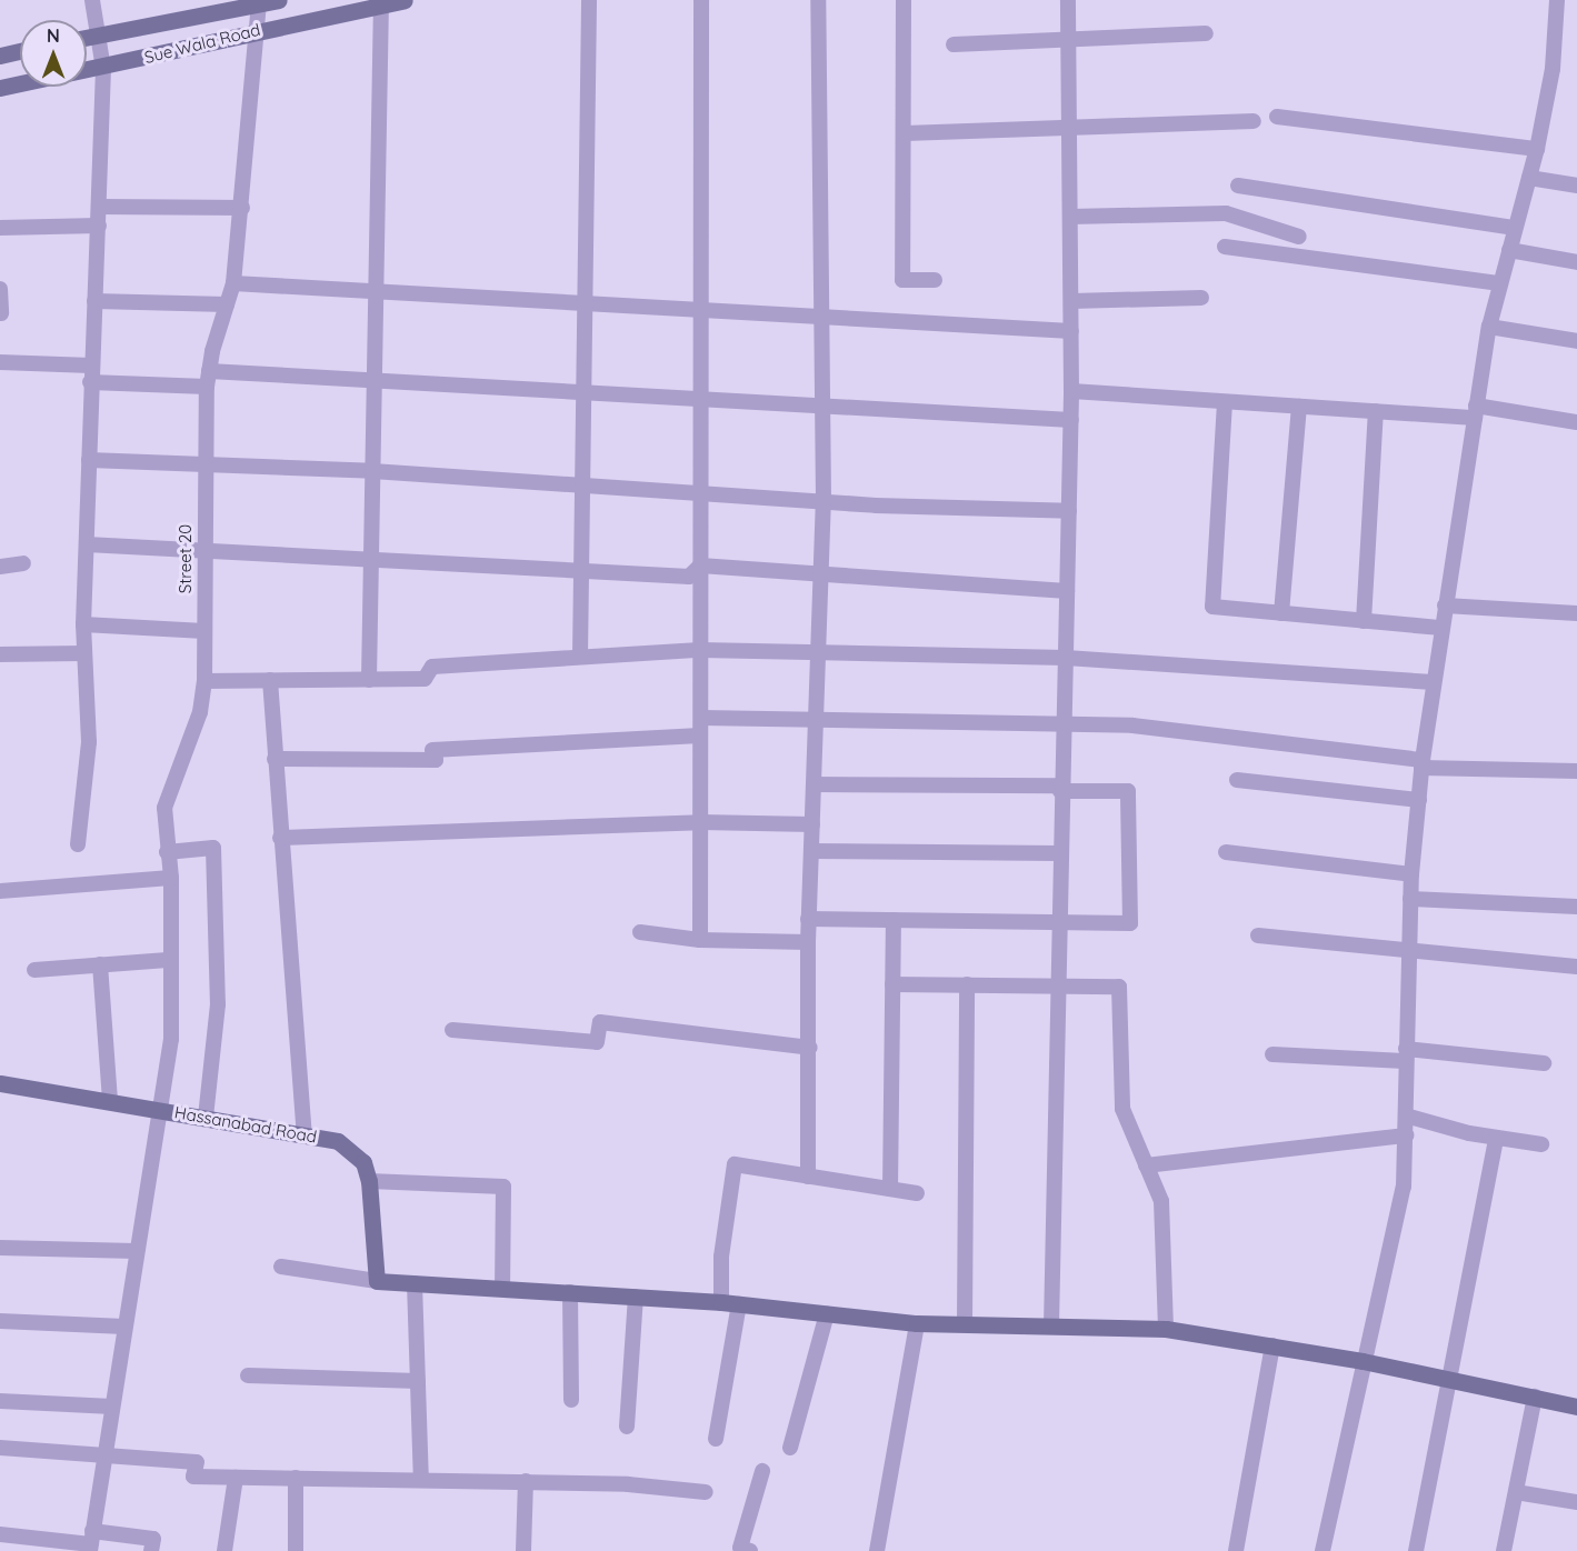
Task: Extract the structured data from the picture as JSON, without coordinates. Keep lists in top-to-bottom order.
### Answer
{
  "streets": {
    "street": ["Sue Wala Road", "Street 20", "Hassanabad Road"]
  },
  "crossings": [
    ["Sue Wala Road", "Street 20"],
    ["Street 20", "Hassanabad Road"]
  ],
  "north": "top"
}
